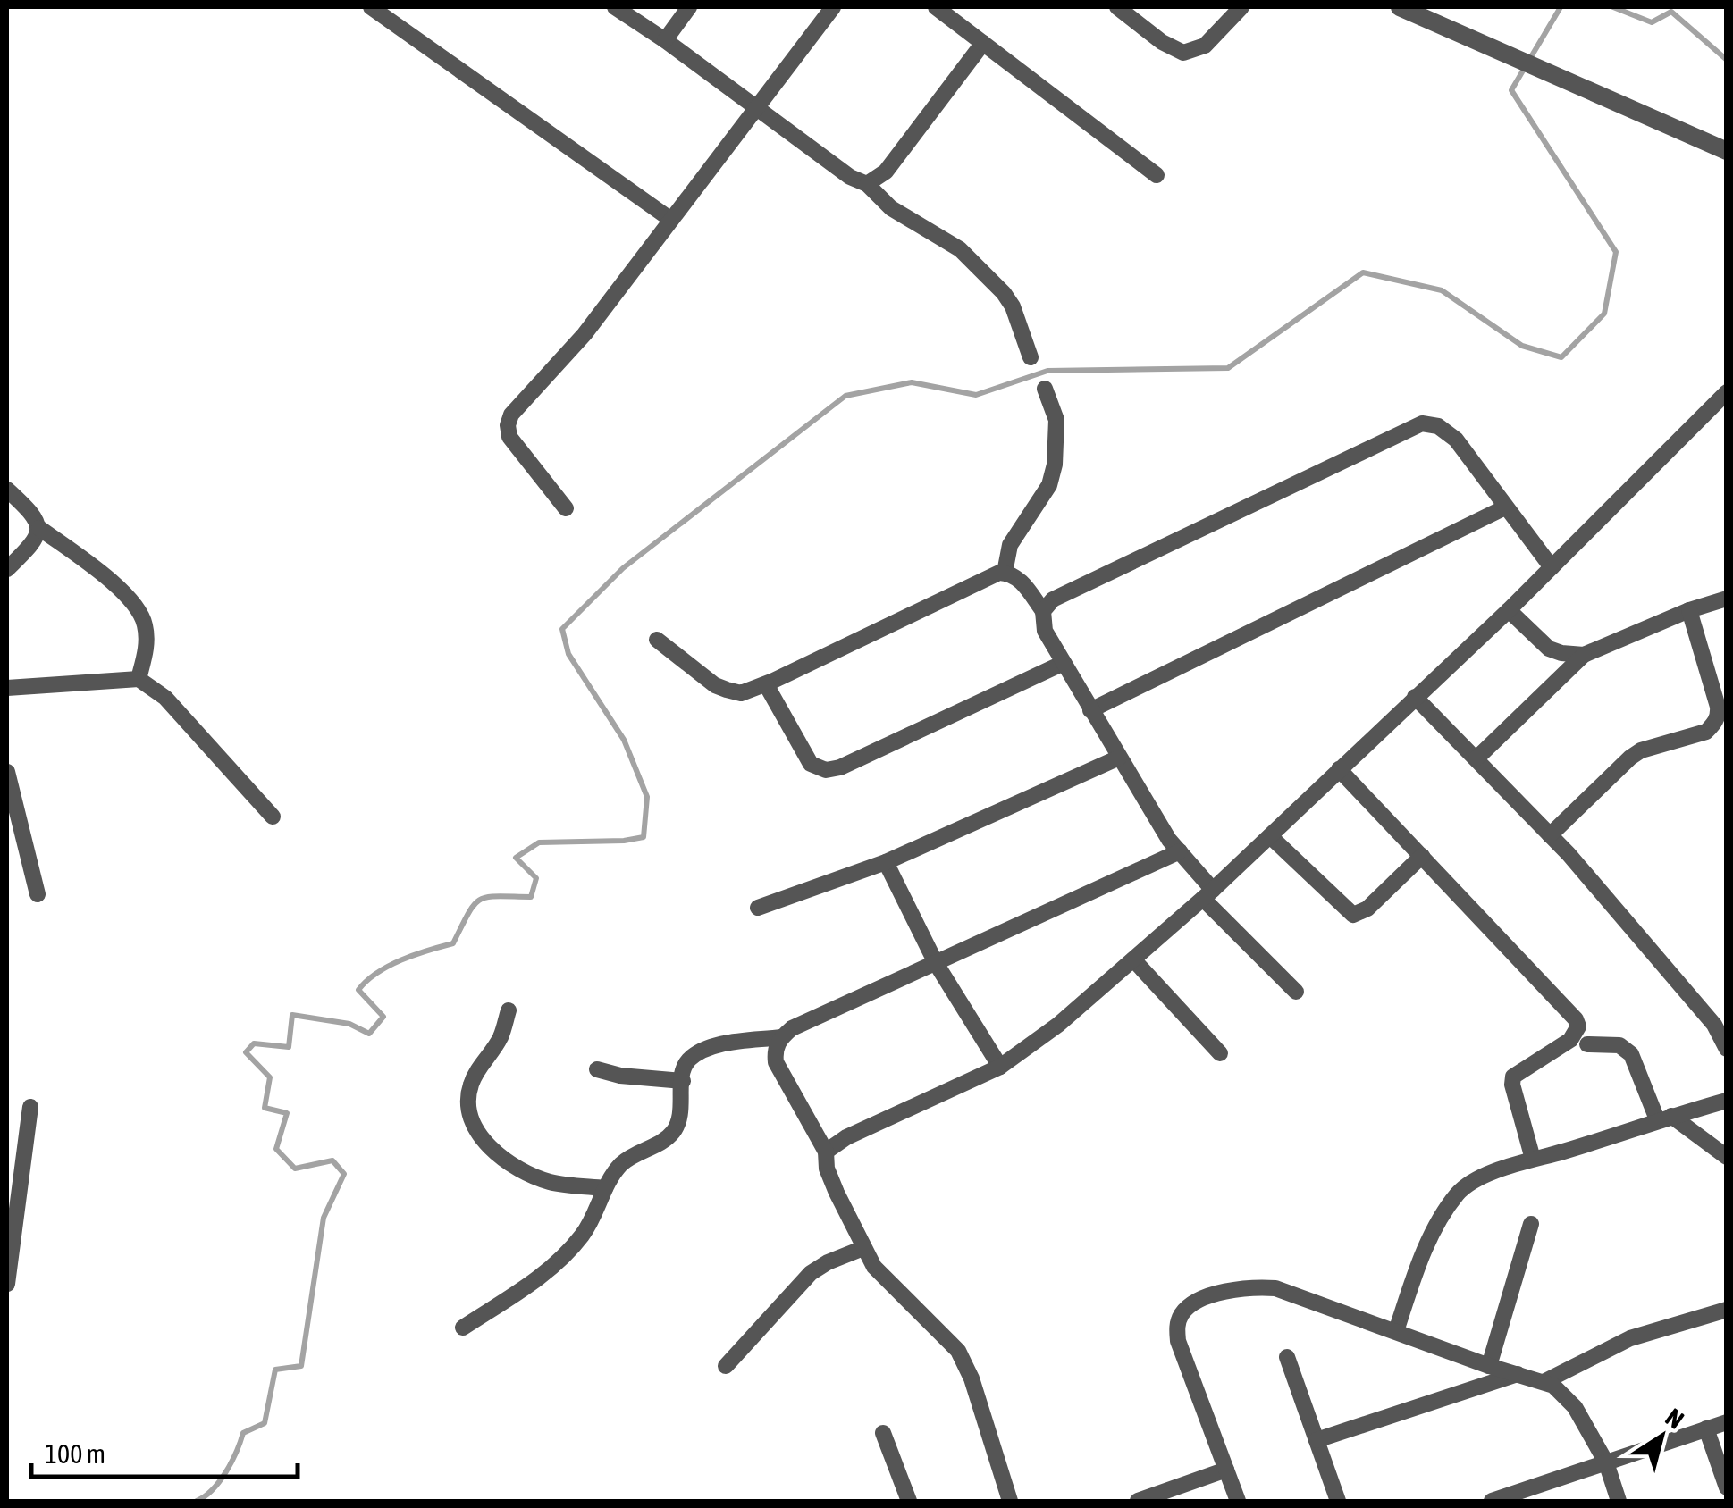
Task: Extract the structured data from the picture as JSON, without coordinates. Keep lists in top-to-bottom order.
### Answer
{
  "scale_bar": "100 m",
  "north": "top right"
}
